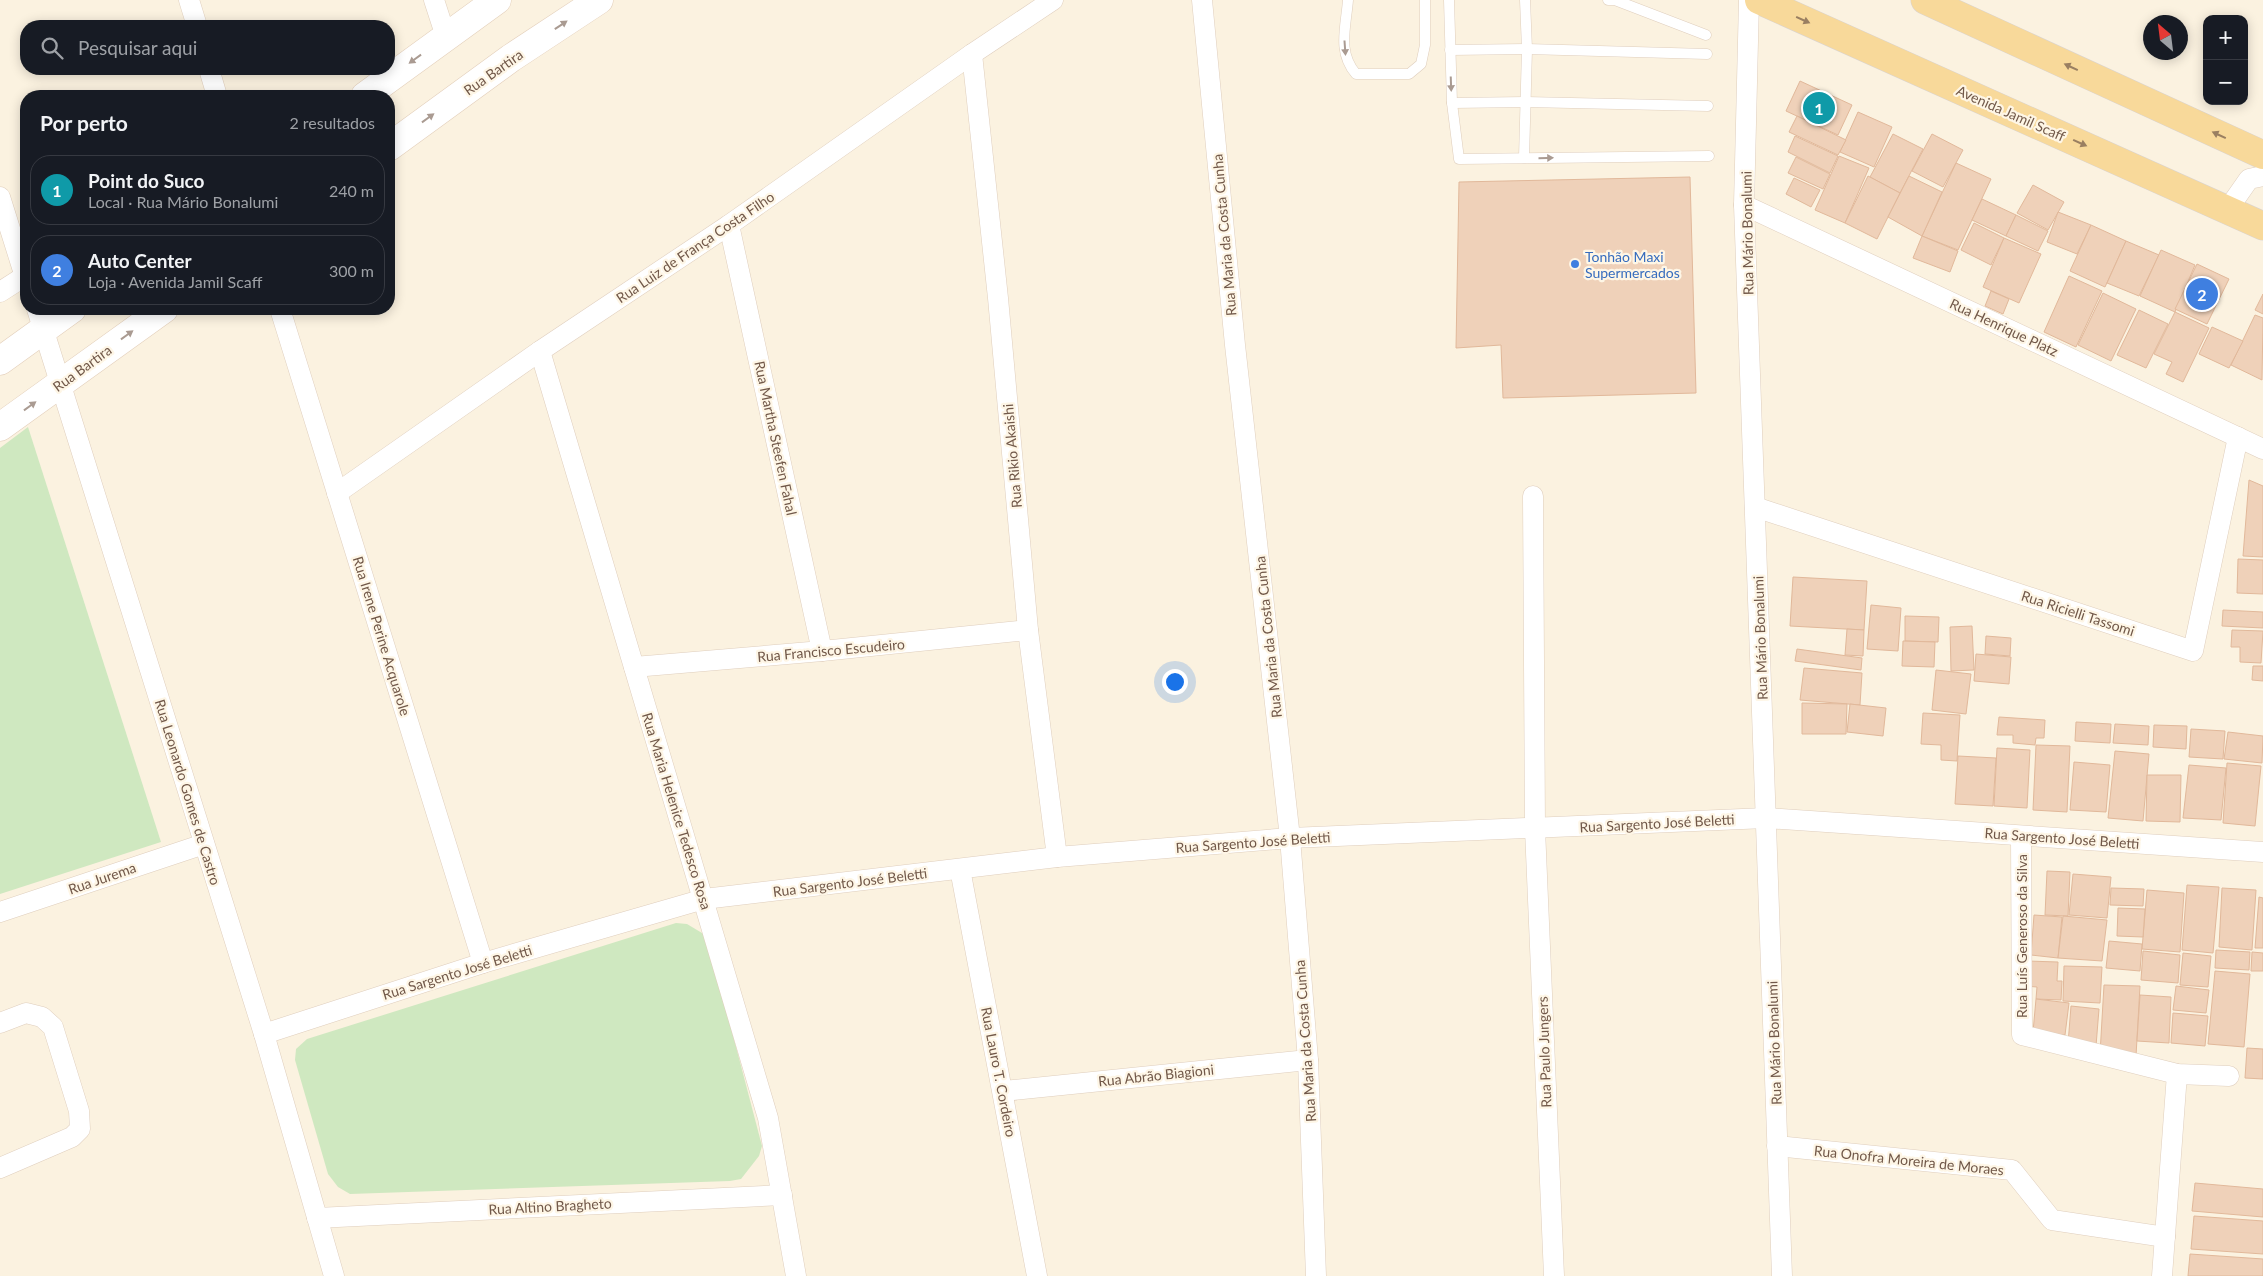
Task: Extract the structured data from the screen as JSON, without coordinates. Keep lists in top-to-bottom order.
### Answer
{
  "streets": {
    "main road": ["Avenida Jamil Scaff"],
    "street": [
      "Rua Bartira",
      "Rua Mário Bonalumi",
      "Rua Maria da Costa Cunha",
      "Rua Luiz de França Costa Filho",
      "Rua Henrique Platz",
      "Rua Martha Steefen Fahal",
      "Rua Rikio Akaishi",
      "Rua Ricielli Tassomi",
      "Rua Irene Perine Acquarole",
      "Rua Francisco Escudeiro",
      "Rua Leonardo Gomes de Castro",
      "Rua Maria Helenice Tedesco Rosa",
      "Rua Sargento José Beletti",
      "Rua Jurema",
      "Rua Luís Generoso da Silva",
      "Rua Paulo Jungers",
      "Rua Lauro T. Cordeiro",
      "Rua Abrão Biagioni",
      "Rua Onofra Moreira de Moraes",
      "Rua Altino Bragheto"
    ]
  },
  "crossings": [
    ["Rua Bartira", "Rua Leonardo Gomes de Castro"],
    ["Rua Mário Bonalumi", "Rua Henrique Platz"],
    ["Rua Mário Bonalumi", "Rua Ricielli Tassomi"],
    ["Rua Mário Bonalumi", "Rua Sargento José Beletti"],
    ["Rua Mário Bonalumi", "Rua Onofra Moreira de Moraes"],
    ["Rua Maria da Costa Cunha", "Rua Sargento José Beletti"],
    ["Rua Maria da Costa Cunha", "Rua Abrão Biagioni"],
    ["Rua Luiz de França Costa Filho", "Rua Martha Steefen Fahal"],
    ["Rua Luiz de França Costa Filho", "Rua Rikio Akaishi"],
    ["Rua Luiz de França Costa Filho", "Rua Irene Perine Acquarole"],
    ["Rua Luiz de França Costa Filho", "Rua Maria Helenice Tedesco Rosa"],
    ["Rua Henrique Platz", "Rua Ricielli Tassomi"],
    ["Rua Martha Steefen Fahal", "Rua Francisco Escudeiro"],
    ["Rua Rikio Akaishi", "Rua Francisco Escudeiro"],
    ["Rua Rikio Akaishi", "Rua Sargento José Beletti"],
    ["Rua Irene Perine Acquarole", "Rua Sargento José Beletti"],
    ["Rua Francisco Escudeiro", "Rua Maria Helenice Tedesco Rosa"],
    ["Rua Leonardo Gomes de Castro", "Rua Sargento José Beletti"],
    ["Rua Leonardo Gomes de Castro", "Rua Jurema"],
    ["Rua Leonardo Gomes de Castro", "Rua Altino Bragheto"],
    ["Rua Maria Helenice Tedesco Rosa", "Rua Sargento José Beletti"],
    ["Rua Maria Helenice Tedesco Rosa", "Rua Altino Bragheto"],
    ["Rua Sargento José Beletti", "Rua Luís Generoso da Silva"],
    ["Rua Sargento José Beletti", "Rua Paulo Jungers"],
    ["Rua Sargento José Beletti", "Rua Lauro T. Cordeiro"],
    ["Rua Lauro T. Cordeiro", "Rua Abrão Biagioni"]
  ],
  "places": ["Tonhão Maxi Supermercados"],
  "north": "top left",
  "page": {
    "map_buttons": ["+", "−"],
    "search": "Pesquisar aqui",
    "pins": ["1", "2"],
    "heading": ["Por perto", "2 resultados"],
    "list": [
      {
        "mark": "1",
        "name": "Point do Suco",
        "note": "Local · Rua Mário Bonalumi",
        "value": "240 m"
      },
      {
        "mark": "2",
        "name": "Auto Center",
        "note": "Loja · Avenida Jamil Scaff",
        "value": "300 m"
      }
    ]
  }
}
